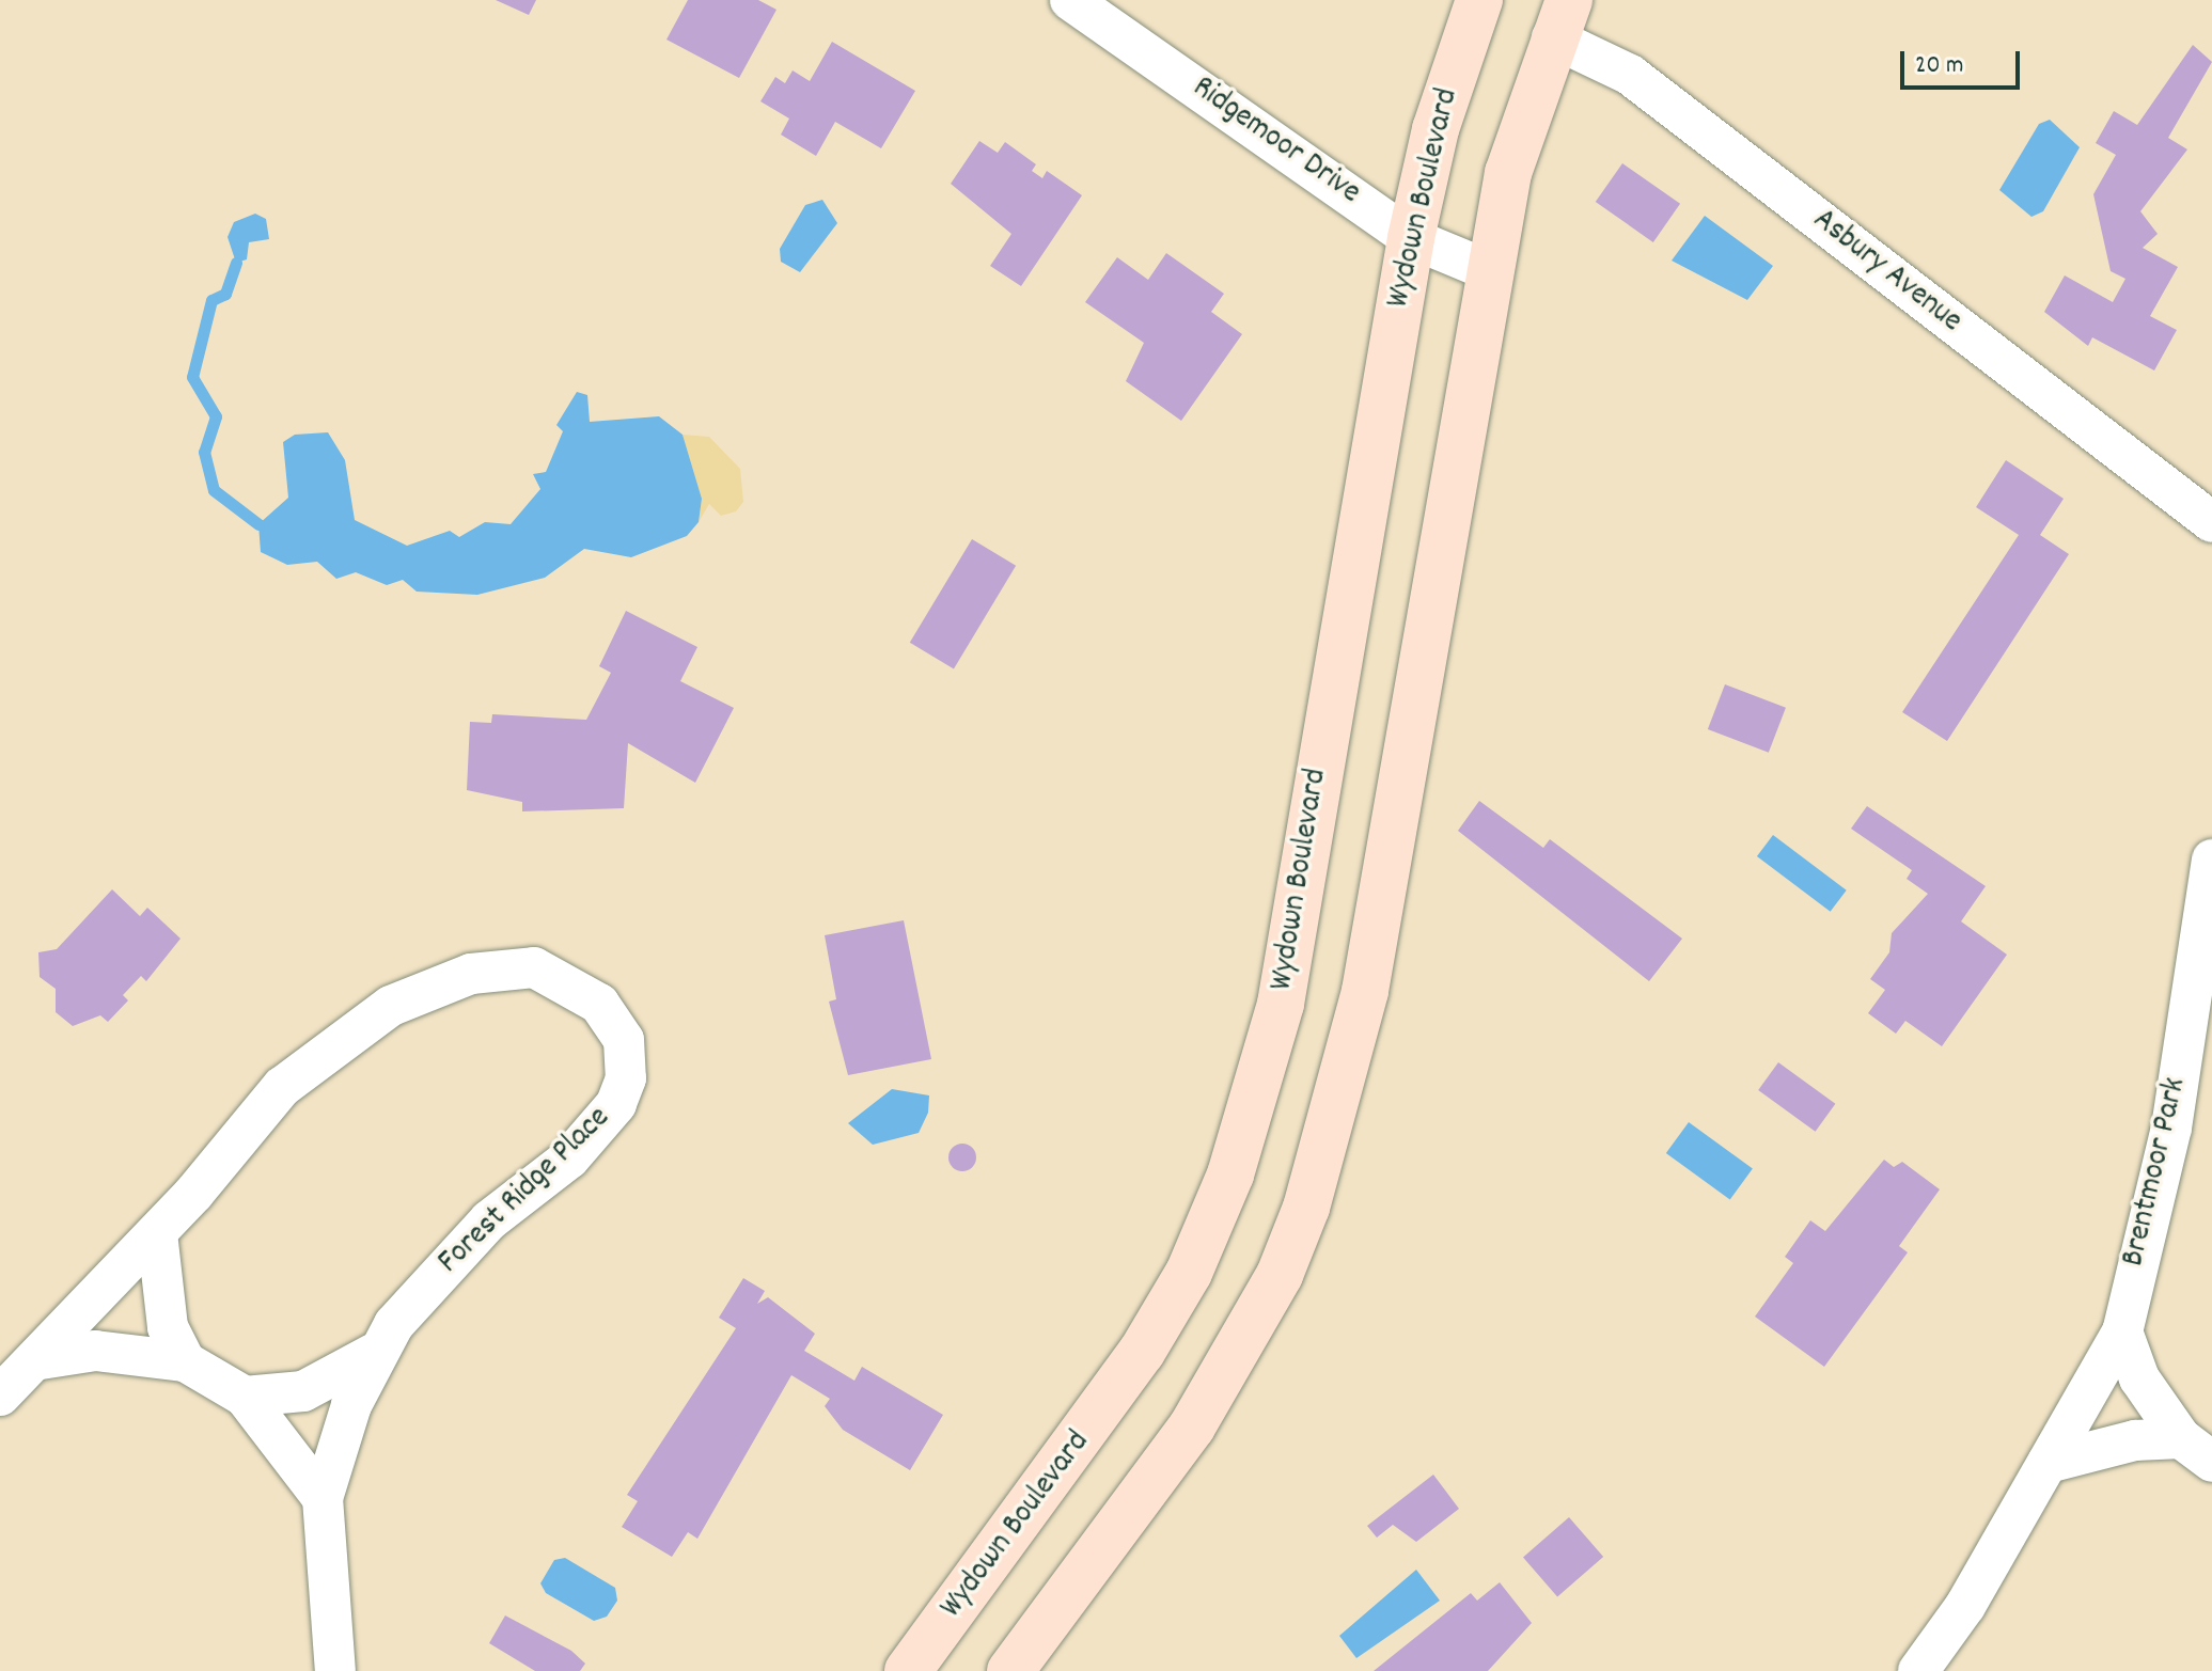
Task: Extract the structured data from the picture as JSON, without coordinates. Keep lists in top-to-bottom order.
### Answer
{
  "streets": {
    "street": [
      "Ridgemoor Drive",
      "Wydown Boulevard",
      "Asbury Avenue",
      "Brentmoor Park",
      "Forest Ridge Place"
    ]
  },
  "crossings": [
    ["Ridgemoor Drive", "Wydown Boulevard"]
  ],
  "scale_bar": "20 m"
}
